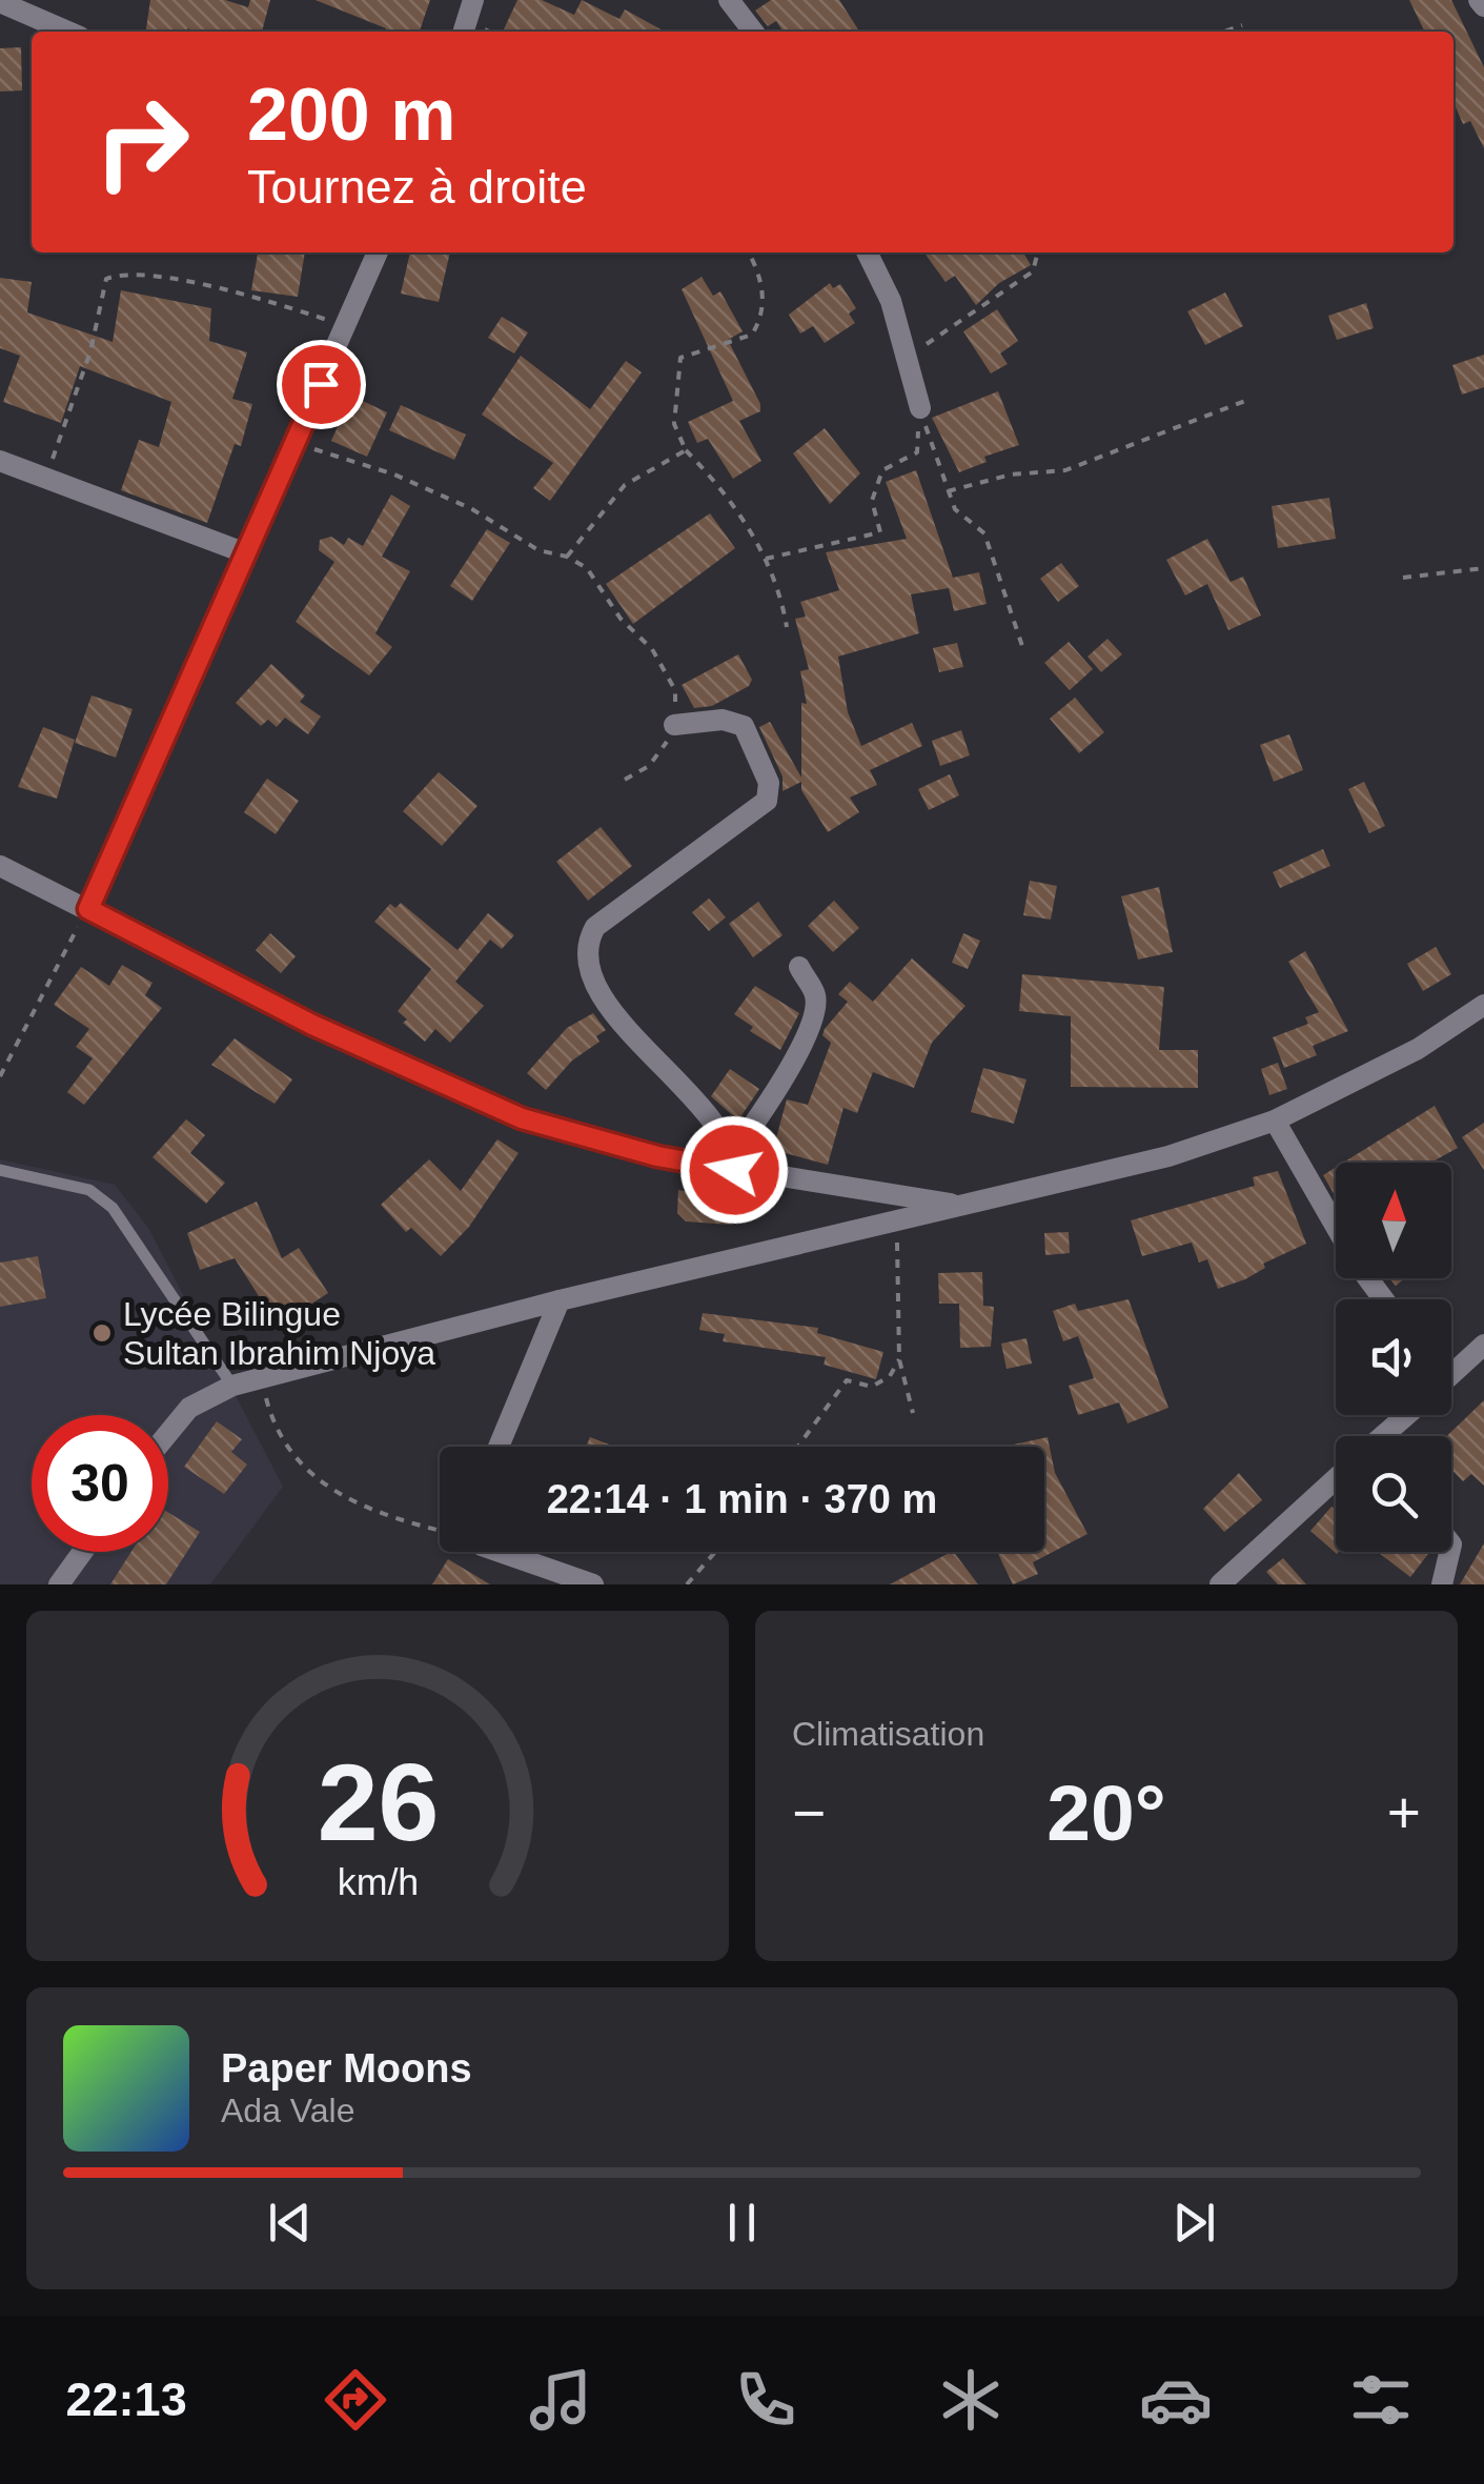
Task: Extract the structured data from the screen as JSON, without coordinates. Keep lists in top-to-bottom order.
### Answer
{
  "places": ["Lycée Bilingue Sultan Ibrahim Njoya"],
  "north": "top",
  "page": {
    "turn": ["200 m", "Tournez à droite"],
    "limit": "30",
    "trip": "22:14 · 1 min · 370 m",
    "tile": "Climatisation",
    "heat": ["−", "20°", "+"],
    "song": ["Paper Moons", "Ada Vale"],
    "tabs": "22:13",
    "gauge": ["26", "km/h"]
  }
}
